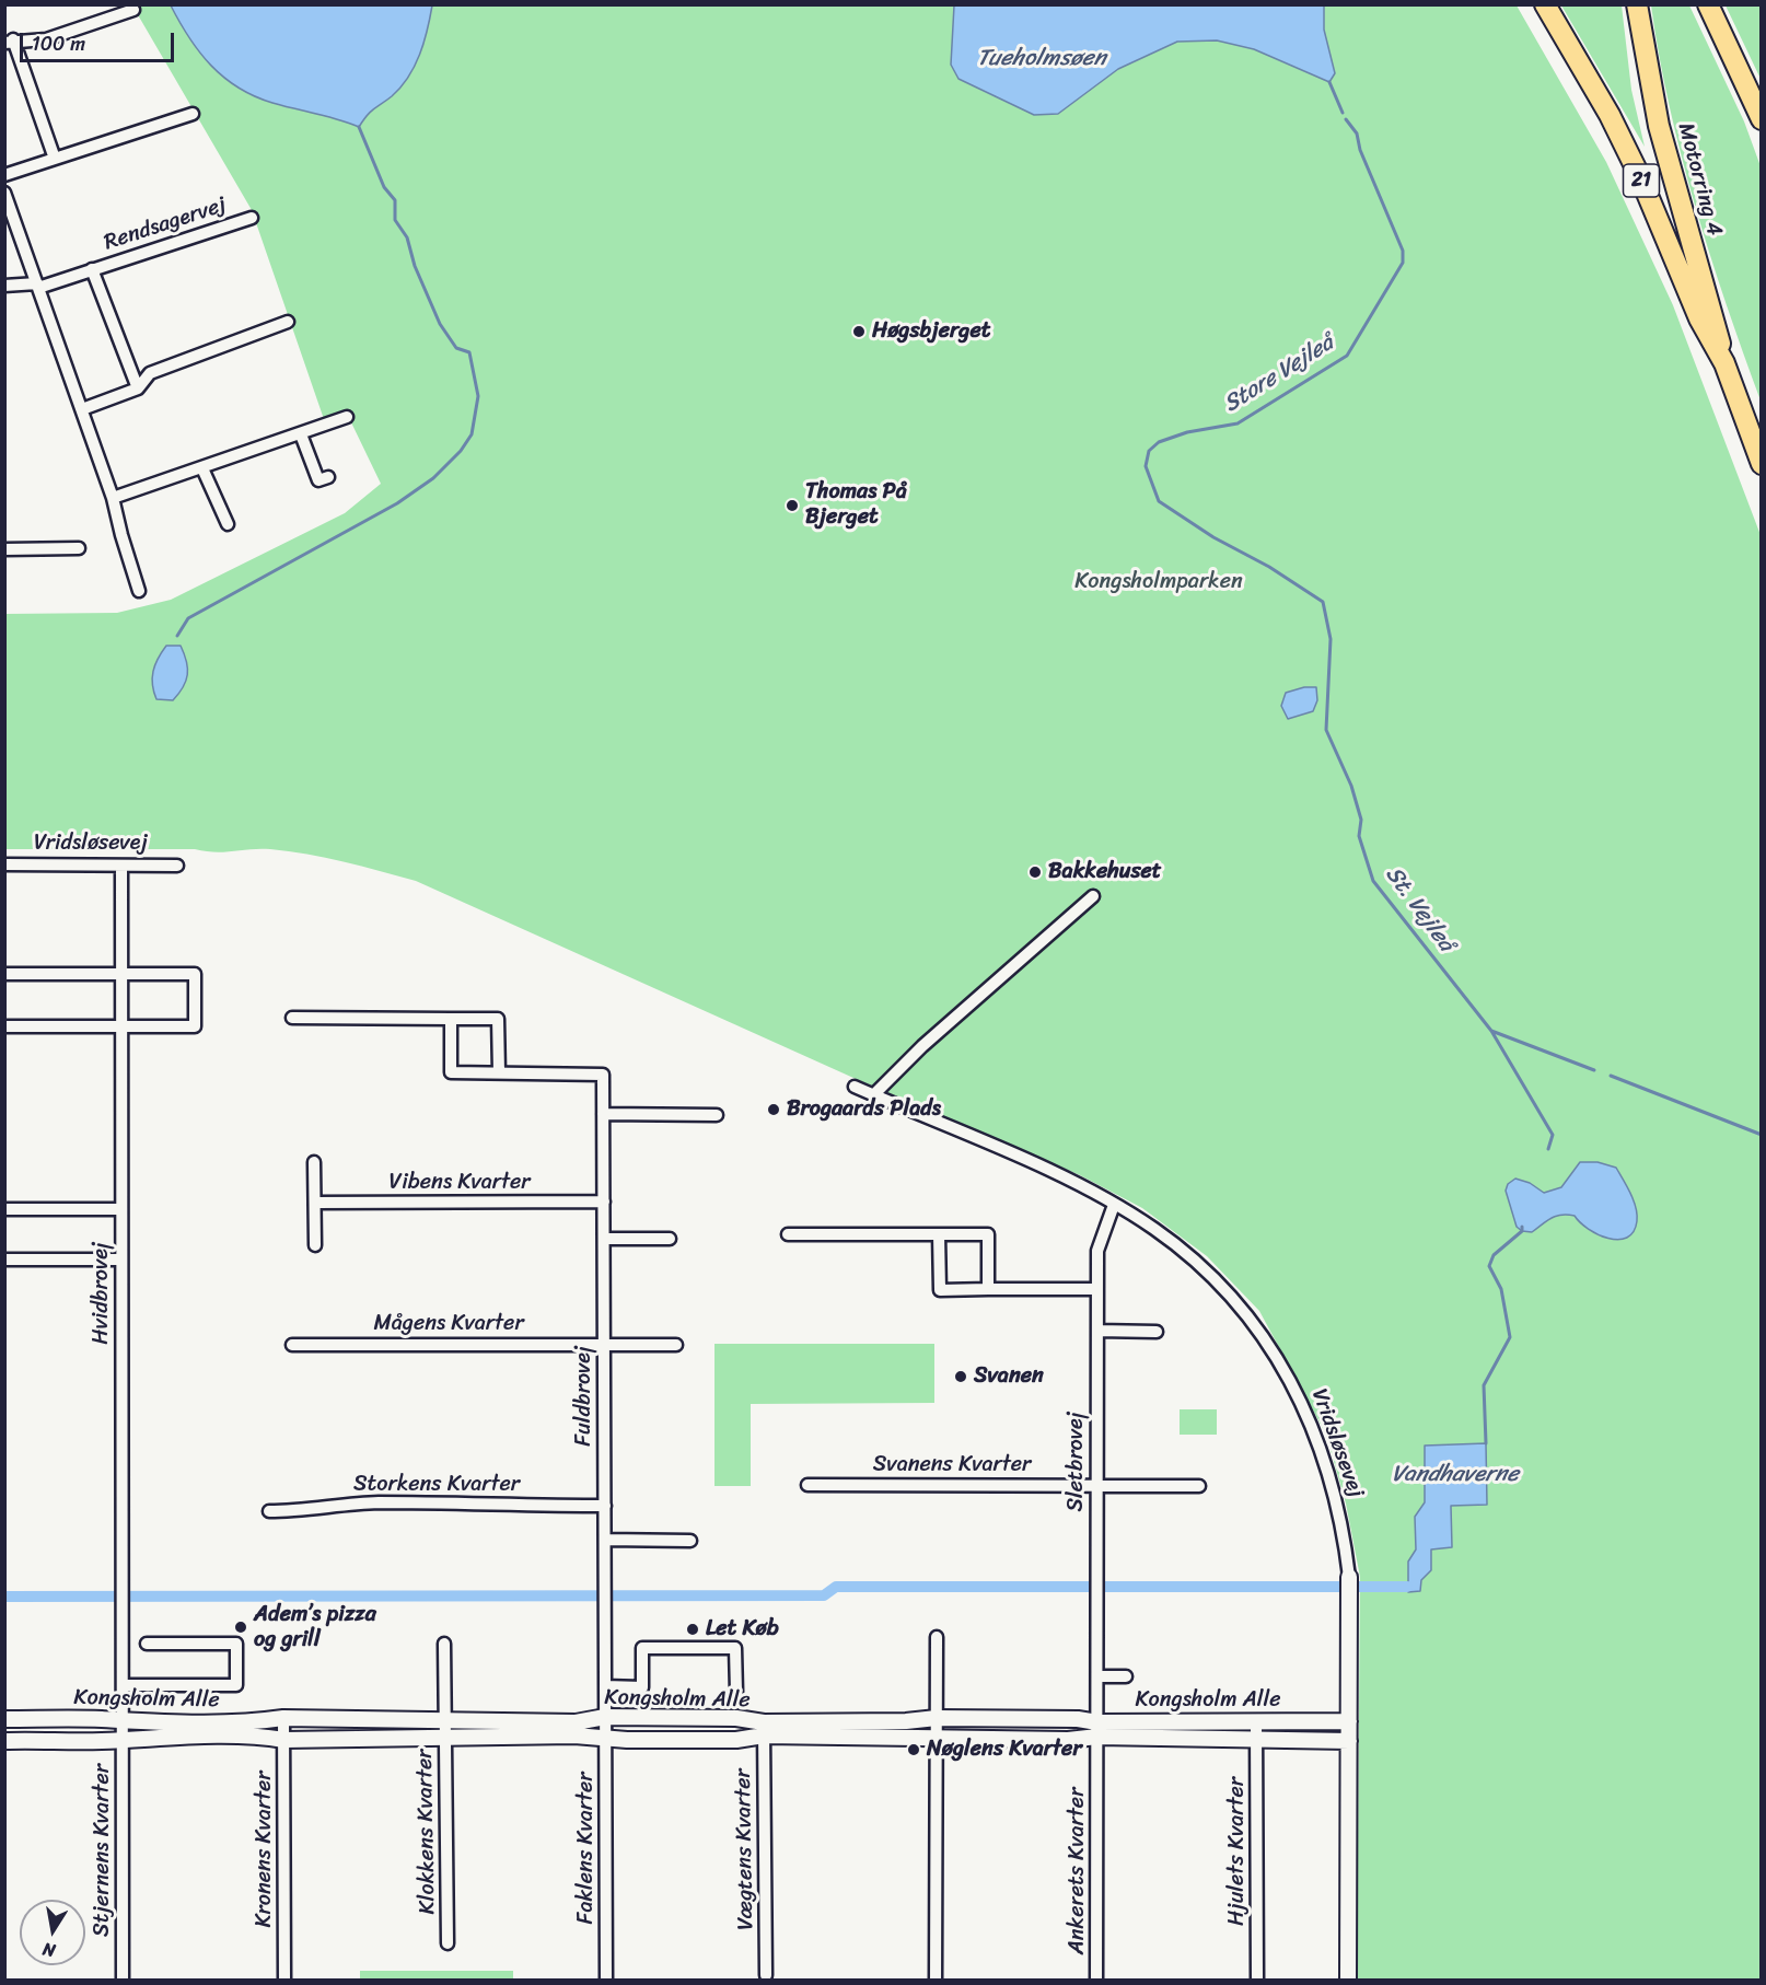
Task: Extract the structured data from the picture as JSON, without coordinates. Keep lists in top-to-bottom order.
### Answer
{
  "streets": {
    "highway": ["Motorring 4", "21"],
    "street": [
      "Rendsagervej",
      "Vridsløsevej",
      "Vibens Kvarter",
      "Hvidbrovej",
      "Mågens Kvarter",
      "Fuldbrovej",
      "Sletbrovej",
      "Svanens Kvarter",
      "Storkens Kvarter",
      "Kongsholm Alle",
      "Klokkens Kvarter",
      "Faklens Kvarter",
      "Kronens Kvarter",
      "Vægtens Kvarter",
      "Stjernens Kvarter",
      "Hjulets Kvarter",
      "Ankerets Kvarter"
    ]
  },
  "crossings": [
    ["Motorring 4", "21"],
    ["Vridsløsevej", "Hvidbrovej"],
    ["Vridsløsevej", "Sletbrovej"],
    ["Vridsløsevej", "Kongsholm Alle"],
    ["Vibens Kvarter", "Fuldbrovej"],
    ["Hvidbrovej", "Kongsholm Alle"],
    ["Hvidbrovej", "Stjernens Kvarter"],
    ["Mågens Kvarter", "Fuldbrovej"],
    ["Fuldbrovej", "Storkens Kvarter"],
    ["Fuldbrovej", "Kongsholm Alle"],
    ["Fuldbrovej", "Faklens Kvarter"],
    ["Sletbrovej", "Svanens Kvarter"],
    ["Sletbrovej", "Kongsholm Alle"],
    ["Sletbrovej", "Ankerets Kvarter"],
    ["Kongsholm Alle", "Klokkens Kvarter"],
    ["Kongsholm Alle", "Faklens Kvarter"],
    ["Kongsholm Alle", "Kronens Kvarter"],
    ["Kongsholm Alle", "Vægtens Kvarter"],
    ["Kongsholm Alle", "Stjernens Kvarter"],
    ["Kongsholm Alle", "Hjulets Kvarter"],
    ["Kongsholm Alle", "Ankerets Kvarter"]
  ],
  "water": [
    "Tueholmsøen",
    "Store Vejleå",
    "St. Vejleå",
    "Vandhaverne"
  ],
  "parks": ["Kongsholmparken"],
  "places": [
    "Høgsbjerget",
    "Thomas På Bjerget",
    "Bakkehuset",
    "Brogaards Plads",
    "Svanen",
    "Adem’s pizza og grill",
    "Let Køb",
    "Nøglens Kvarter"
  ],
  "scale_bar": "100 m",
  "north": "bottom"
}
